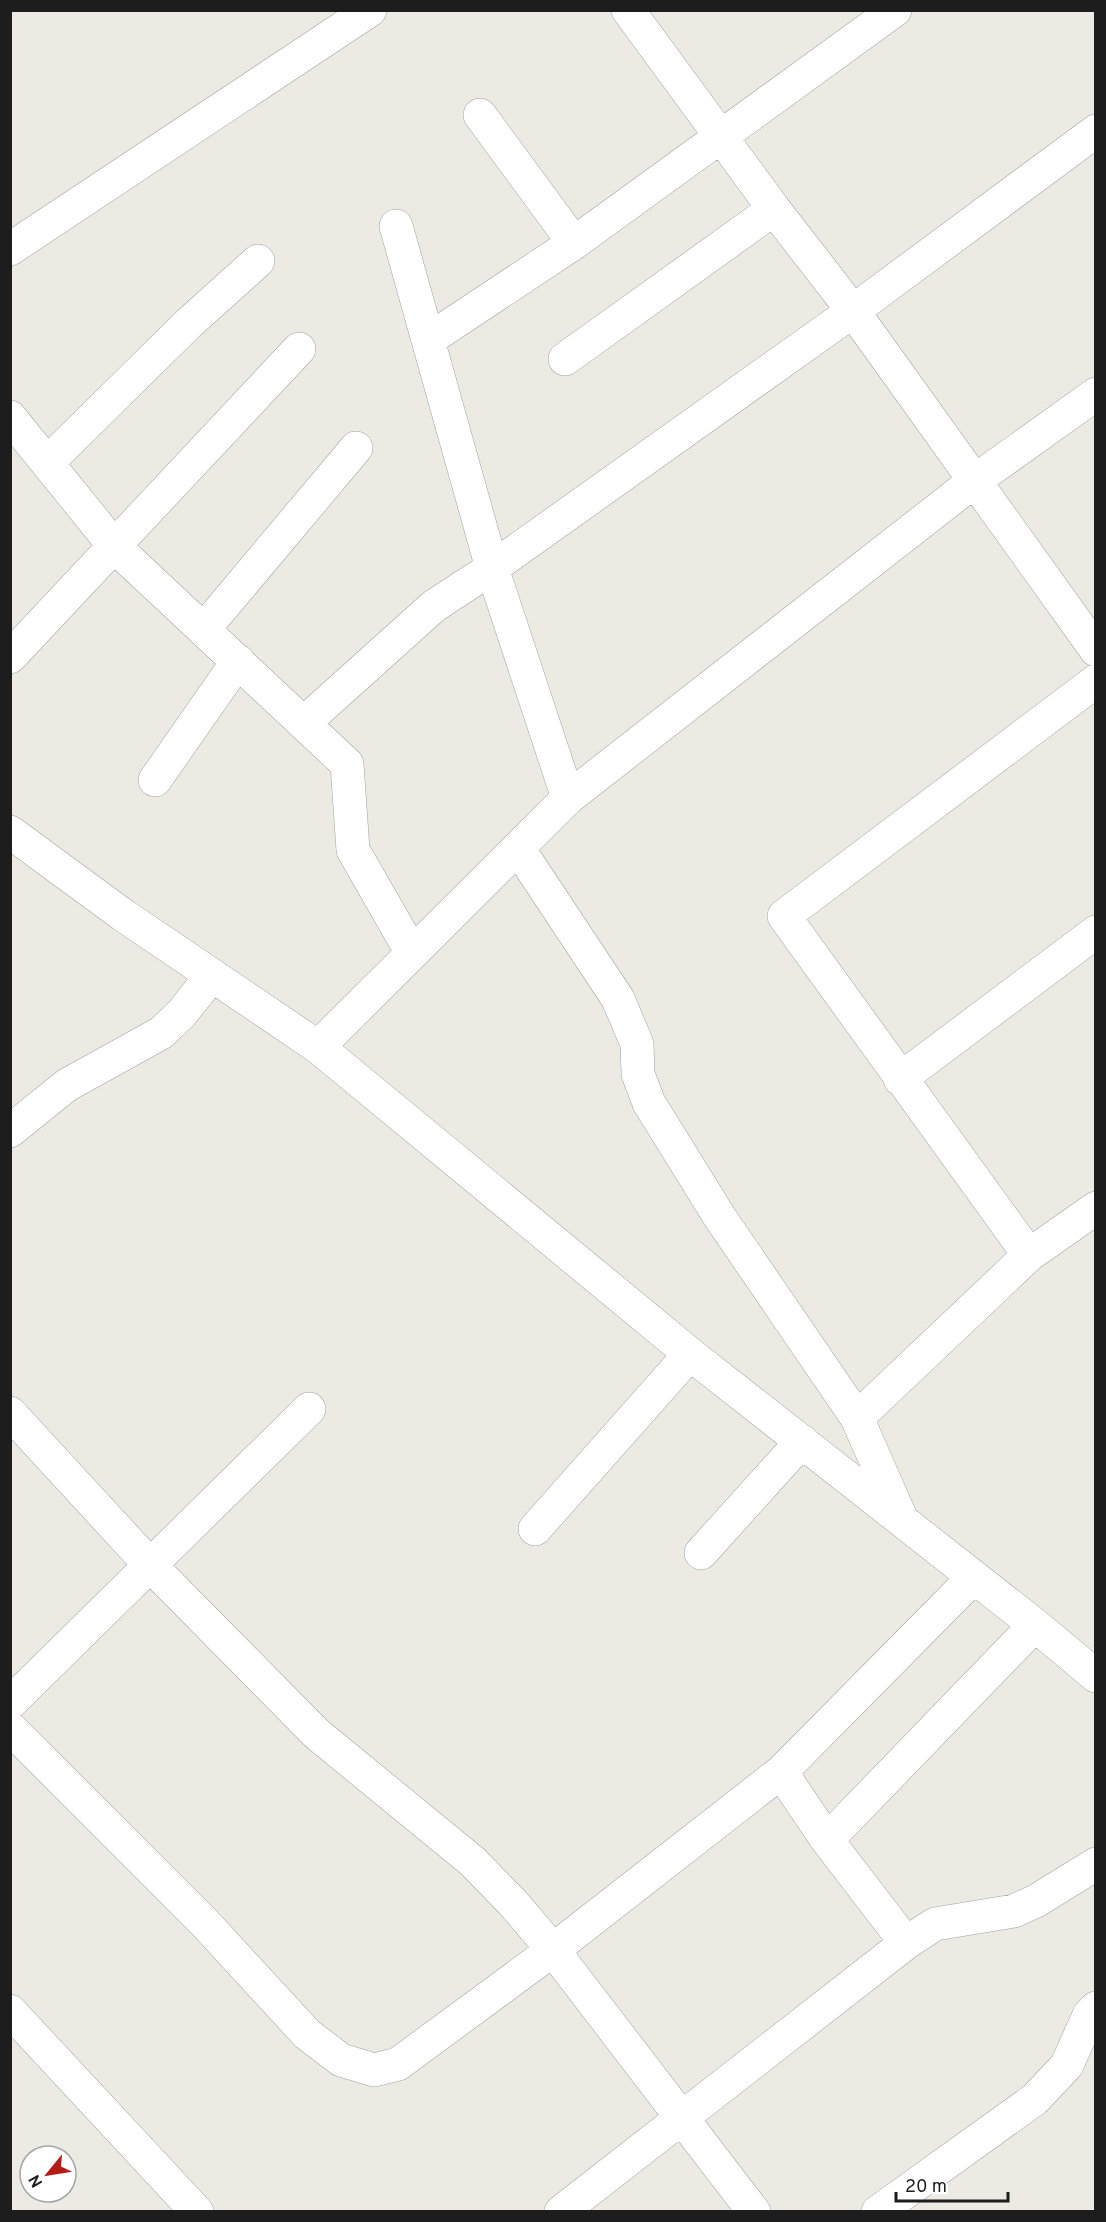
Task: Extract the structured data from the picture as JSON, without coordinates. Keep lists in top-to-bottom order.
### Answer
{
  "scale_bar": "20 m",
  "north": "bottom left"
}
